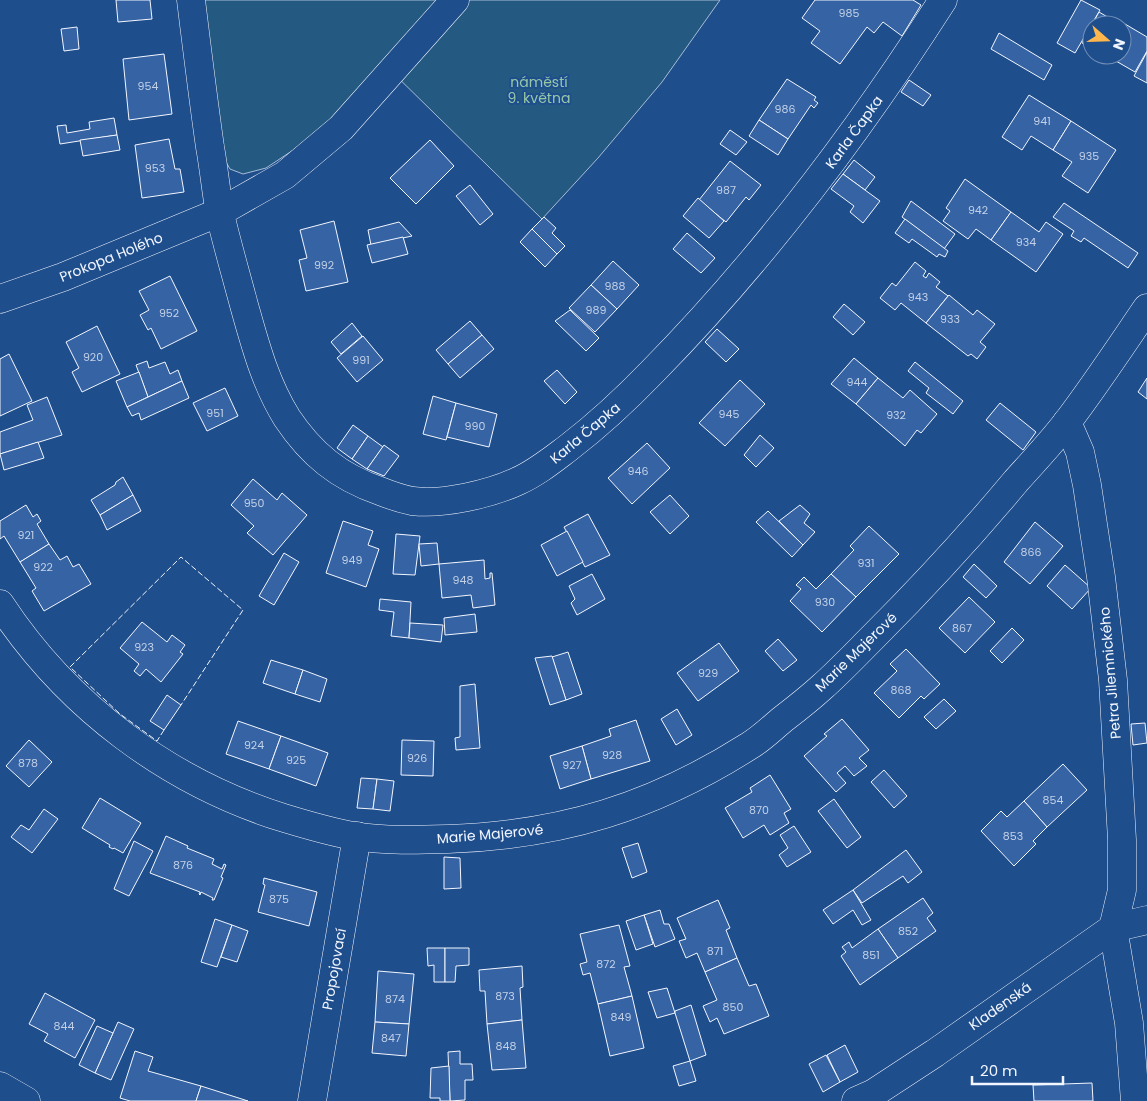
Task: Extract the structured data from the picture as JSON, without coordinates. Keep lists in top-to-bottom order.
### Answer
{
  "streets": {
    "street": [
      "Karla Čapka",
      "Prokopa Holého",
      "Marie Majerové",
      "Petra Jilemnického",
      "Propojovací",
      "Kladenská"
    ]
  },
  "crossings": [
    ["Karla Čapka", "Prokopa Holého"],
    ["Marie Majerové", "Petra Jilemnického"],
    ["Marie Majerové", "Propojovací"],
    ["Petra Jilemnického", "Kladenská"]
  ],
  "parks": ["náměstí 9. května"],
  "house_numbers": [
    "985",
    "954",
    "986",
    "941",
    "935",
    "953",
    "987",
    "942",
    "934",
    "992",
    "988",
    "943",
    "989",
    "952",
    "933",
    "920",
    "991",
    "944",
    "951",
    "945",
    "932",
    "990",
    "946",
    "950",
    "921",
    "866",
    "949",
    "931",
    "922",
    "948",
    "930",
    "867",
    "923",
    "929",
    "868",
    "924",
    "928",
    "926",
    "925",
    "878",
    "927",
    "854",
    "870",
    "853",
    "876",
    "875",
    "852",
    "871",
    "851",
    "872",
    "873",
    "874",
    "850",
    "849",
    "844",
    "847",
    "848"
  ],
  "scale_bar": "20 m",
  "north": "right"
}
